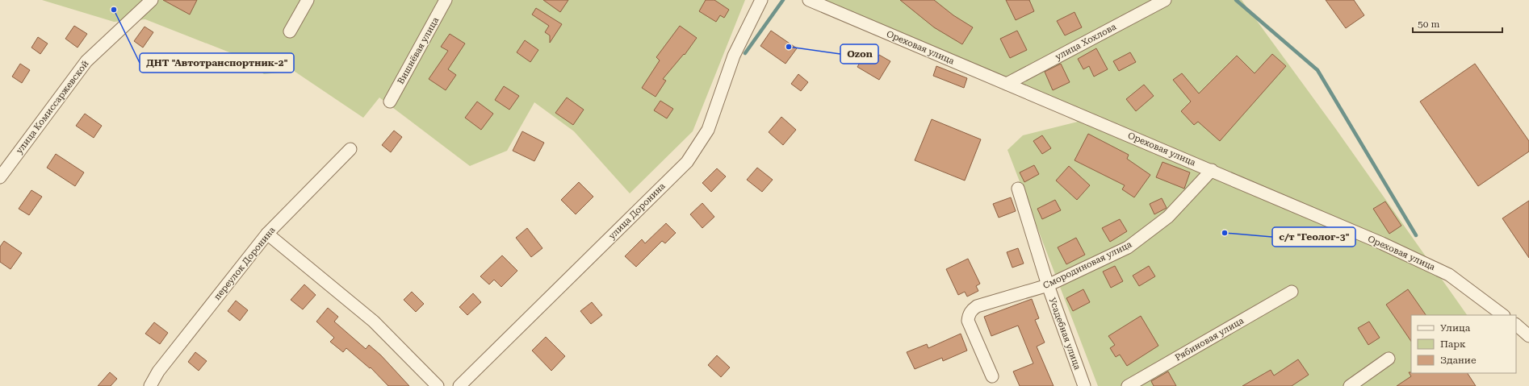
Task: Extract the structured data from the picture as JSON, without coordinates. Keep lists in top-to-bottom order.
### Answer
{
  "streets": {
    "street": [
      "улица Хохлова",
      "Ореховая улица",
      "Вишнёвая улица",
      "улица Комиссаржевской",
      "улица Доронина",
      "переулок Доронина",
      "Смородиновая улица",
      "Усадебная улица",
      "Рябиновая улица"
    ]
  },
  "crossings": [
    ["улица Хохлова", "Ореховая улица"],
    ["Ореховая улица", "Смородиновая улица"],
    ["Смородиновая улица", "Усадебная улица"]
  ],
  "places": ["ДНТ \"Автотранспортник-2\"", "Ozon", "с/т \"Геолог-3\""],
  "legend": ["Улица", "Парк", "Здание"],
  "scale_bar": "50 m"
}
